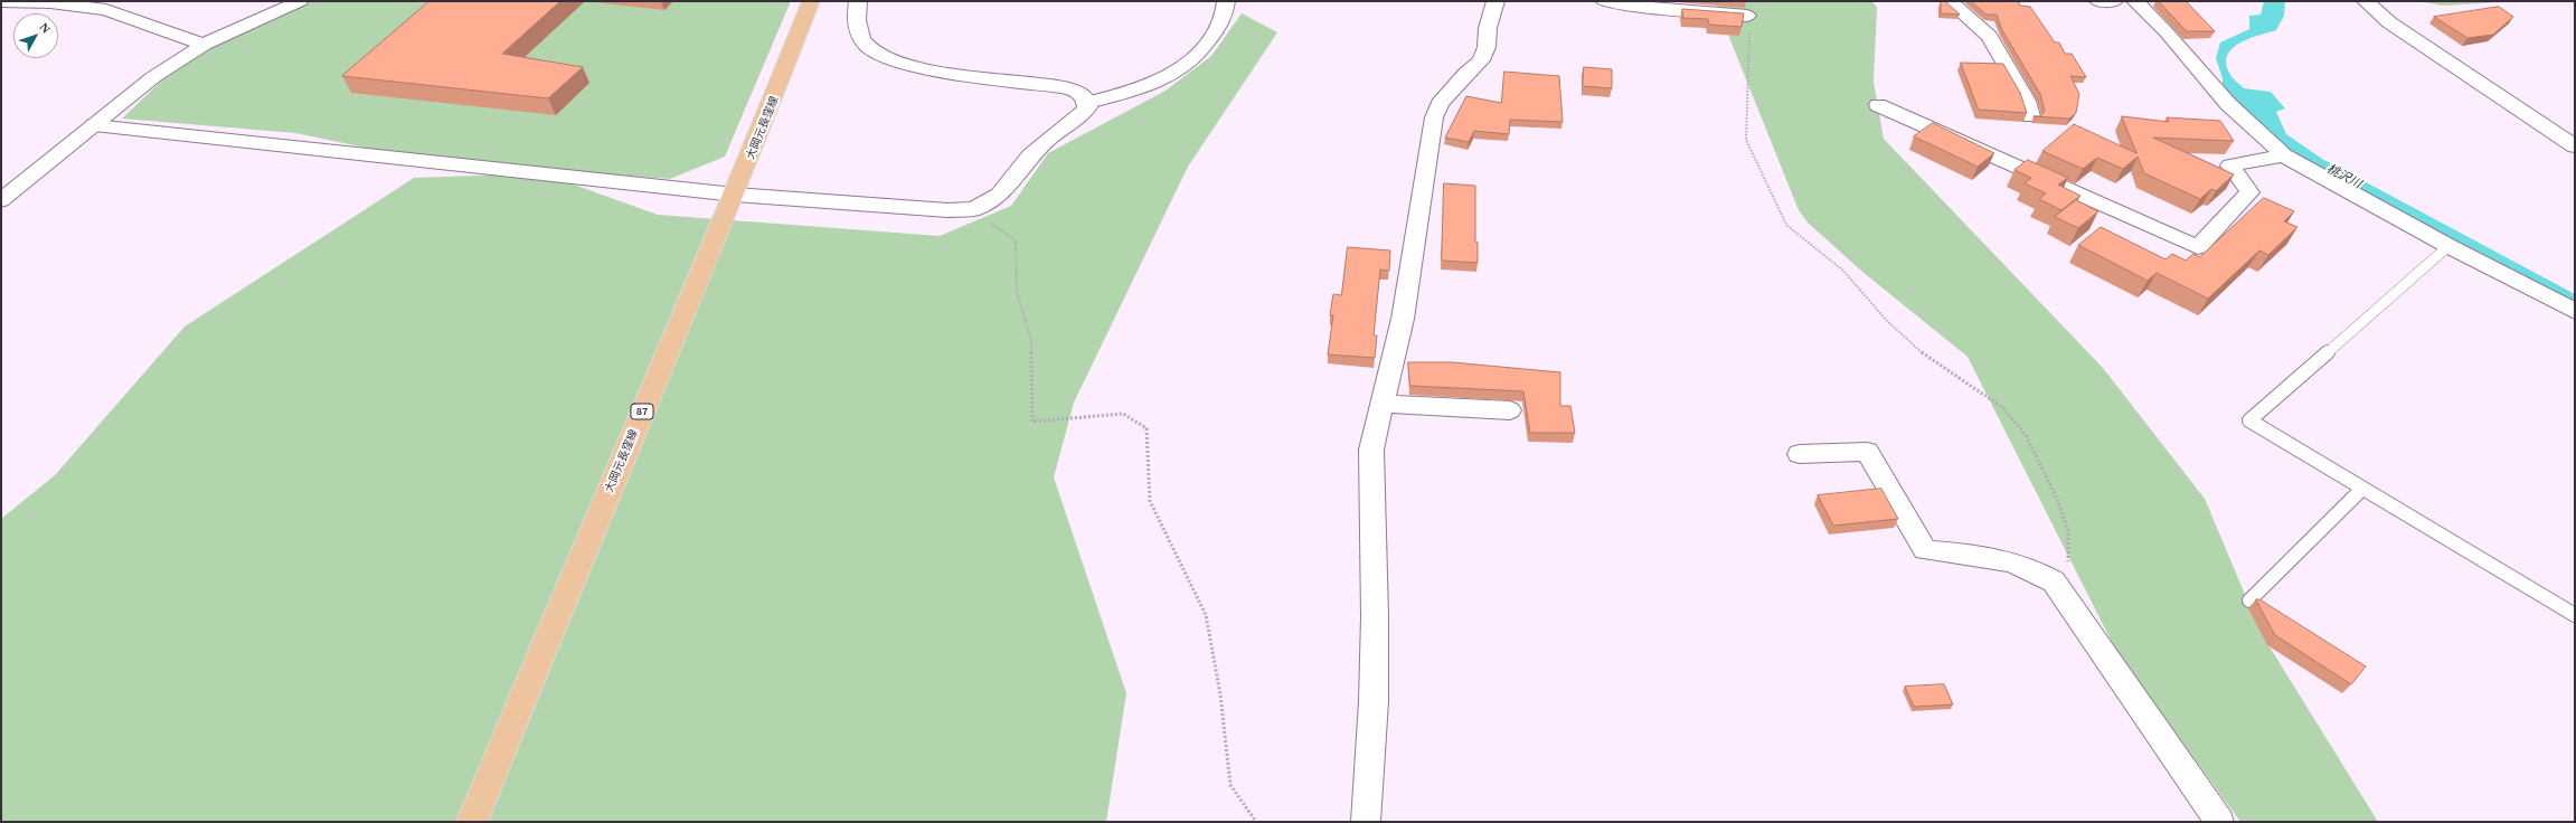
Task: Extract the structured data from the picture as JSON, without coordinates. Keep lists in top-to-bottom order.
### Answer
{
  "streets": {
    "main road": ["大岡元長窪線", "87"]
  },
  "water": ["桃沢川"],
  "north": "top right"
}
